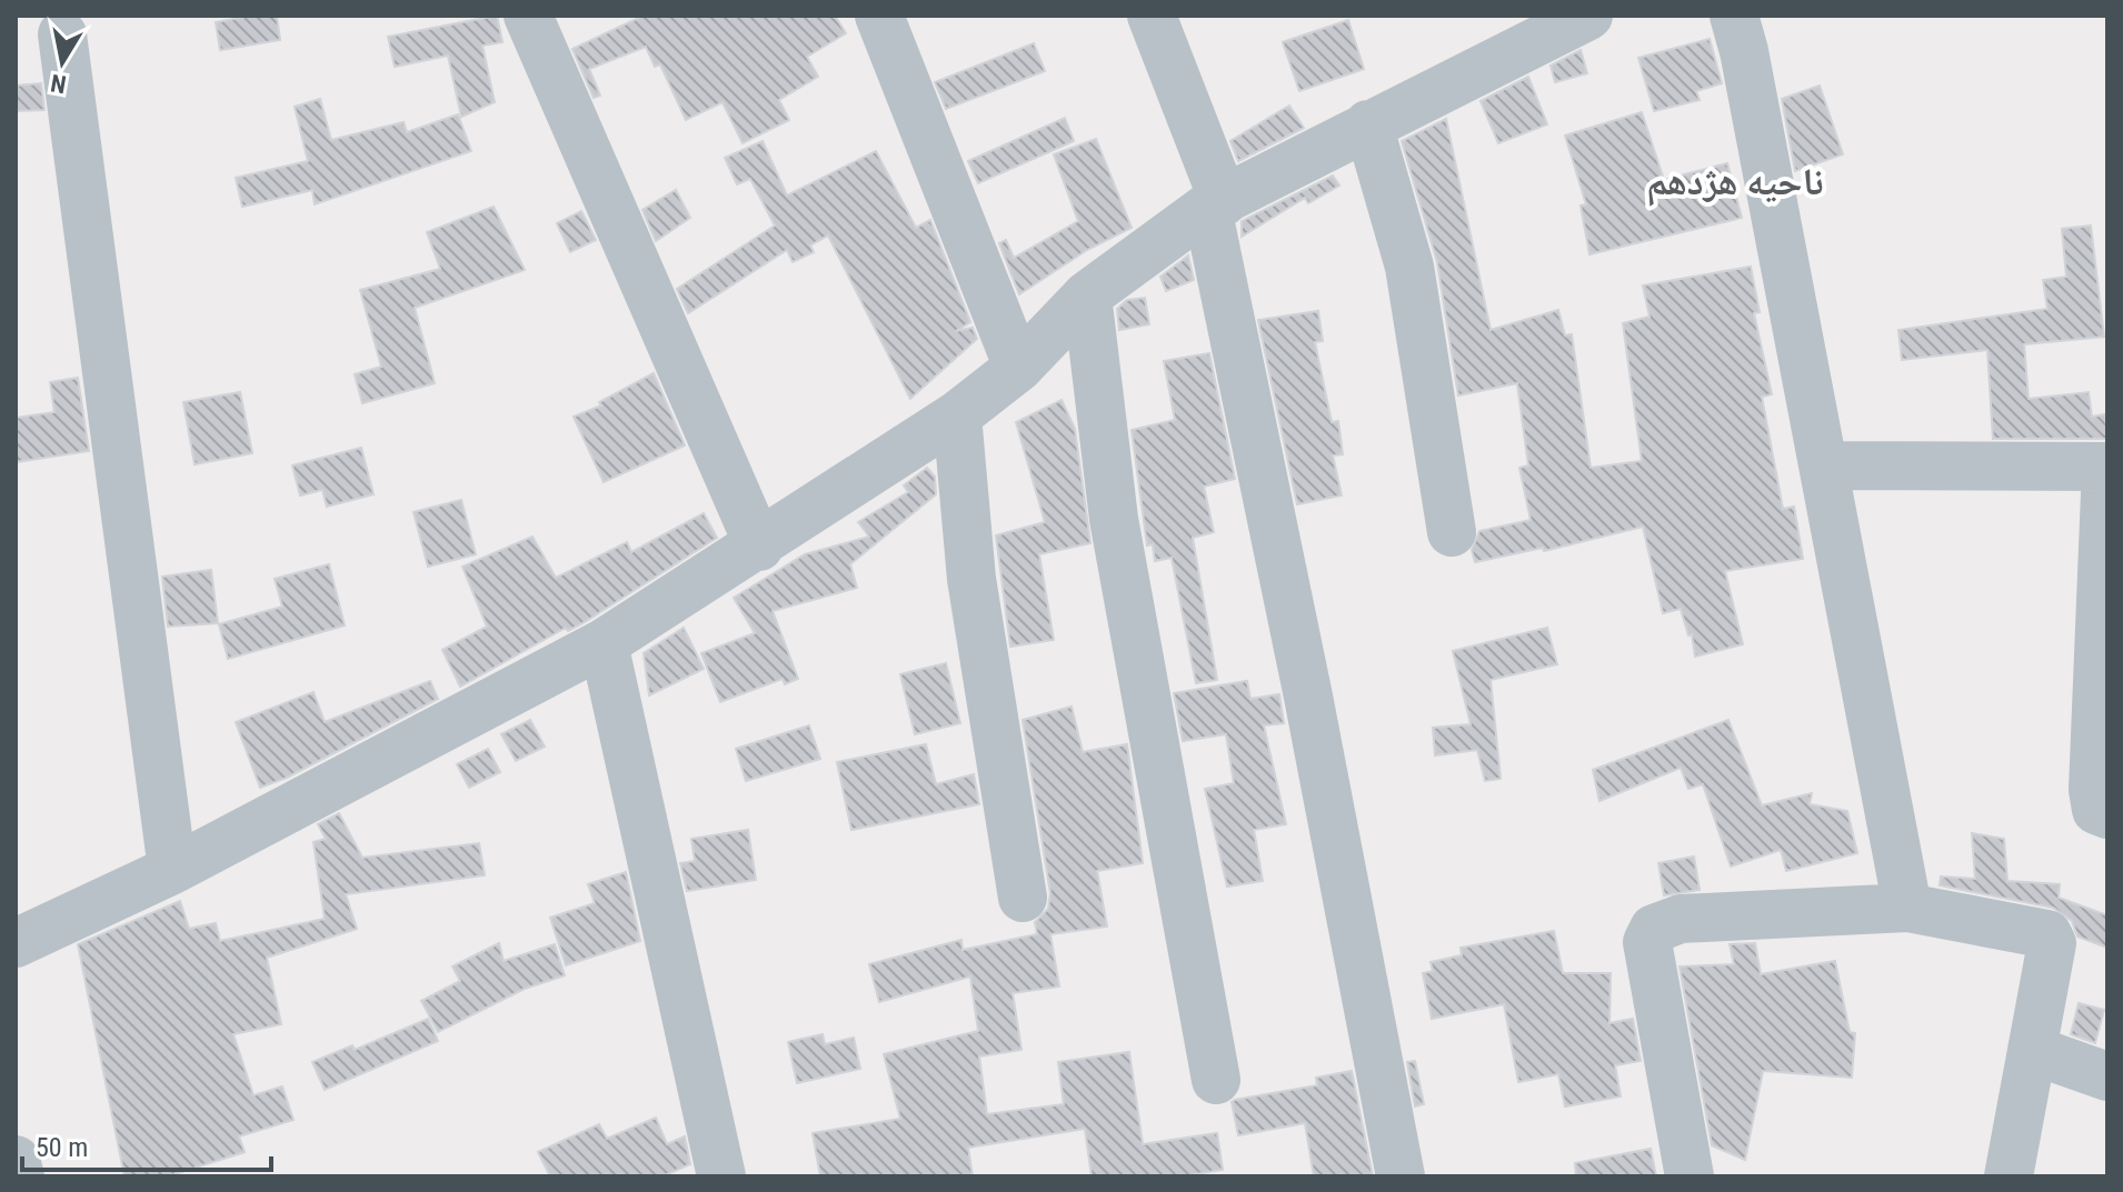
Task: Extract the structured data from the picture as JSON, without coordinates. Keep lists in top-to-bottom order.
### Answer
{
  "districts": ["ناحیه هژدهم"],
  "scale_bar": "50 m",
  "north": "bottom"
}
